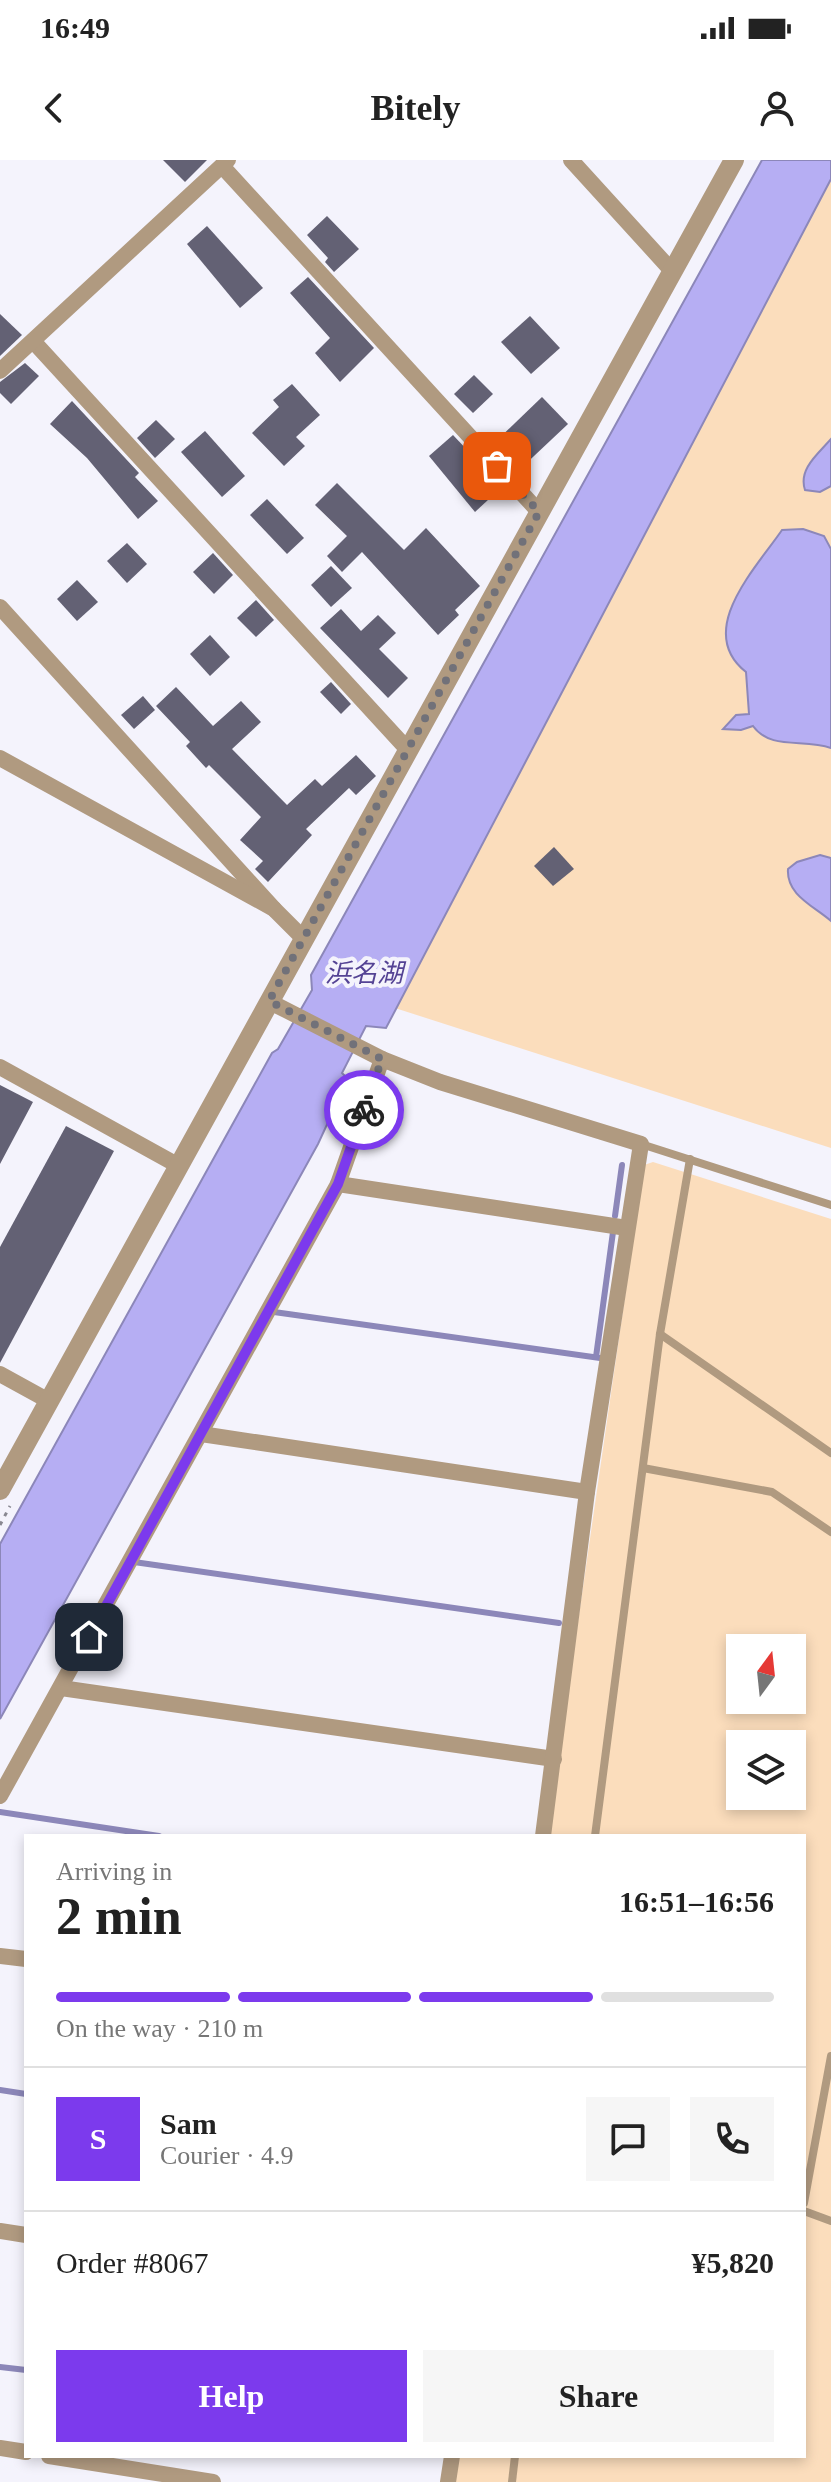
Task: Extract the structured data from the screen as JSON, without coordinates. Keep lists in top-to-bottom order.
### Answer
{
  "water": ["浜名湖"],
  "north": "top",
  "page": {
    "status": "16:49",
    "header": "Bitely",
    "heading": ["2 min", "Arriving in", "16:51–16:56"],
    "panel": [
      "Sam",
      "Courier · 4.9",
      "Order #8067",
      "¥5,820"
    ],
    "bar": "On the way · 210 m",
    "round": "S",
    "buttons": ["Help", "Share"]
  }
}
